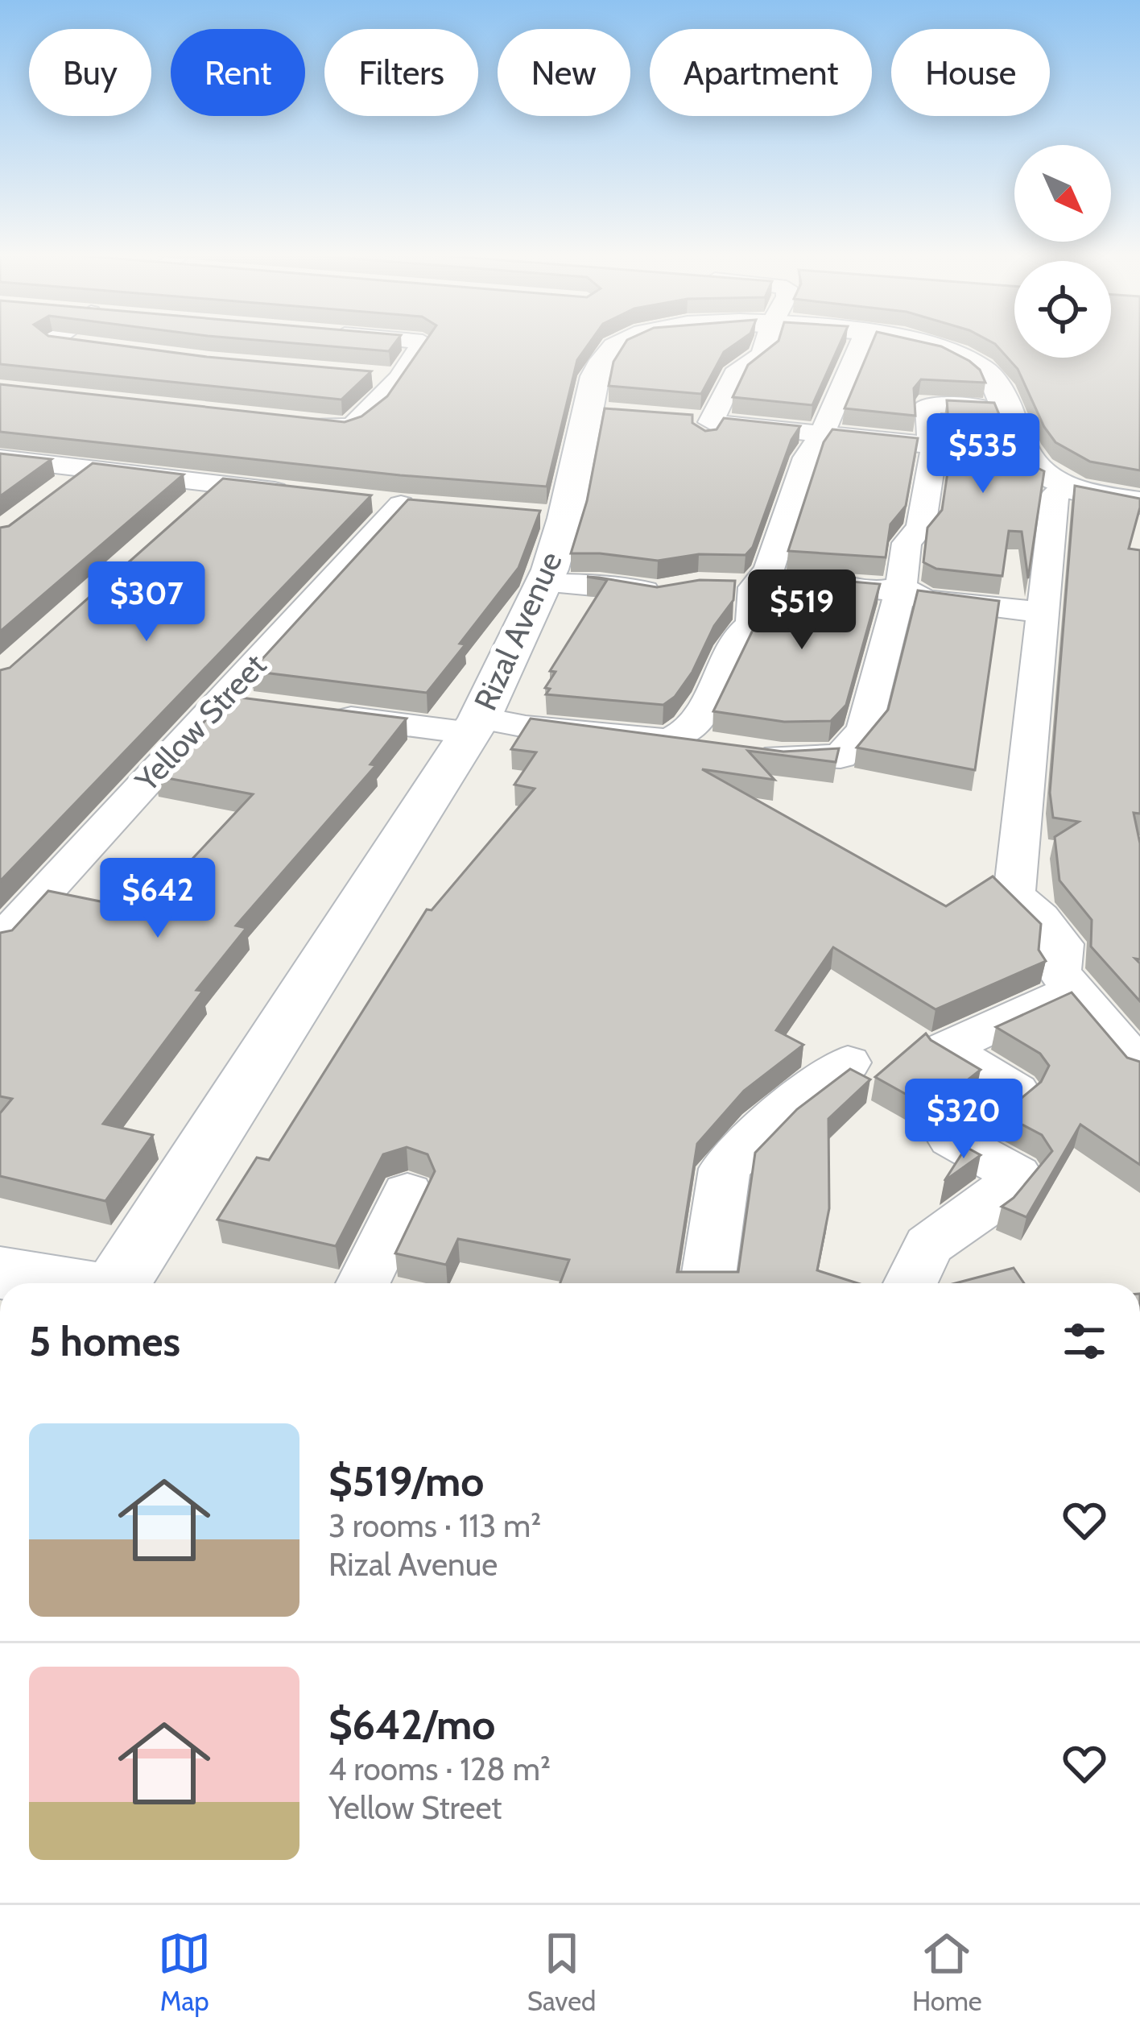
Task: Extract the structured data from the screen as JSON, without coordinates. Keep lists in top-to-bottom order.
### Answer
{
  "streets": {
    "main road": ["Rizal Avenue"],
    "street": ["Yellow Street"]
  },
  "north": "bottom right",
  "page": {
    "chip": [
      "Buy",
      "Rent",
      "Filters",
      "New",
      "Apartment",
      "House"
    ],
    "price": [
      "$535",
      "$307",
      "$519",
      "$642",
      "$320"
    ],
    "heading": "5 homes",
    "list": [
      {
        "name": "$519/mo",
        "note": "3 rooms · 113 m² · Rizal Avenue"
      },
      {
        "name": "$642/mo",
        "note": "4 rooms · 128 m² · Yellow Street"
      }
    ],
    "tabs": ["Map", "Saved", "Home"]
  }
}
